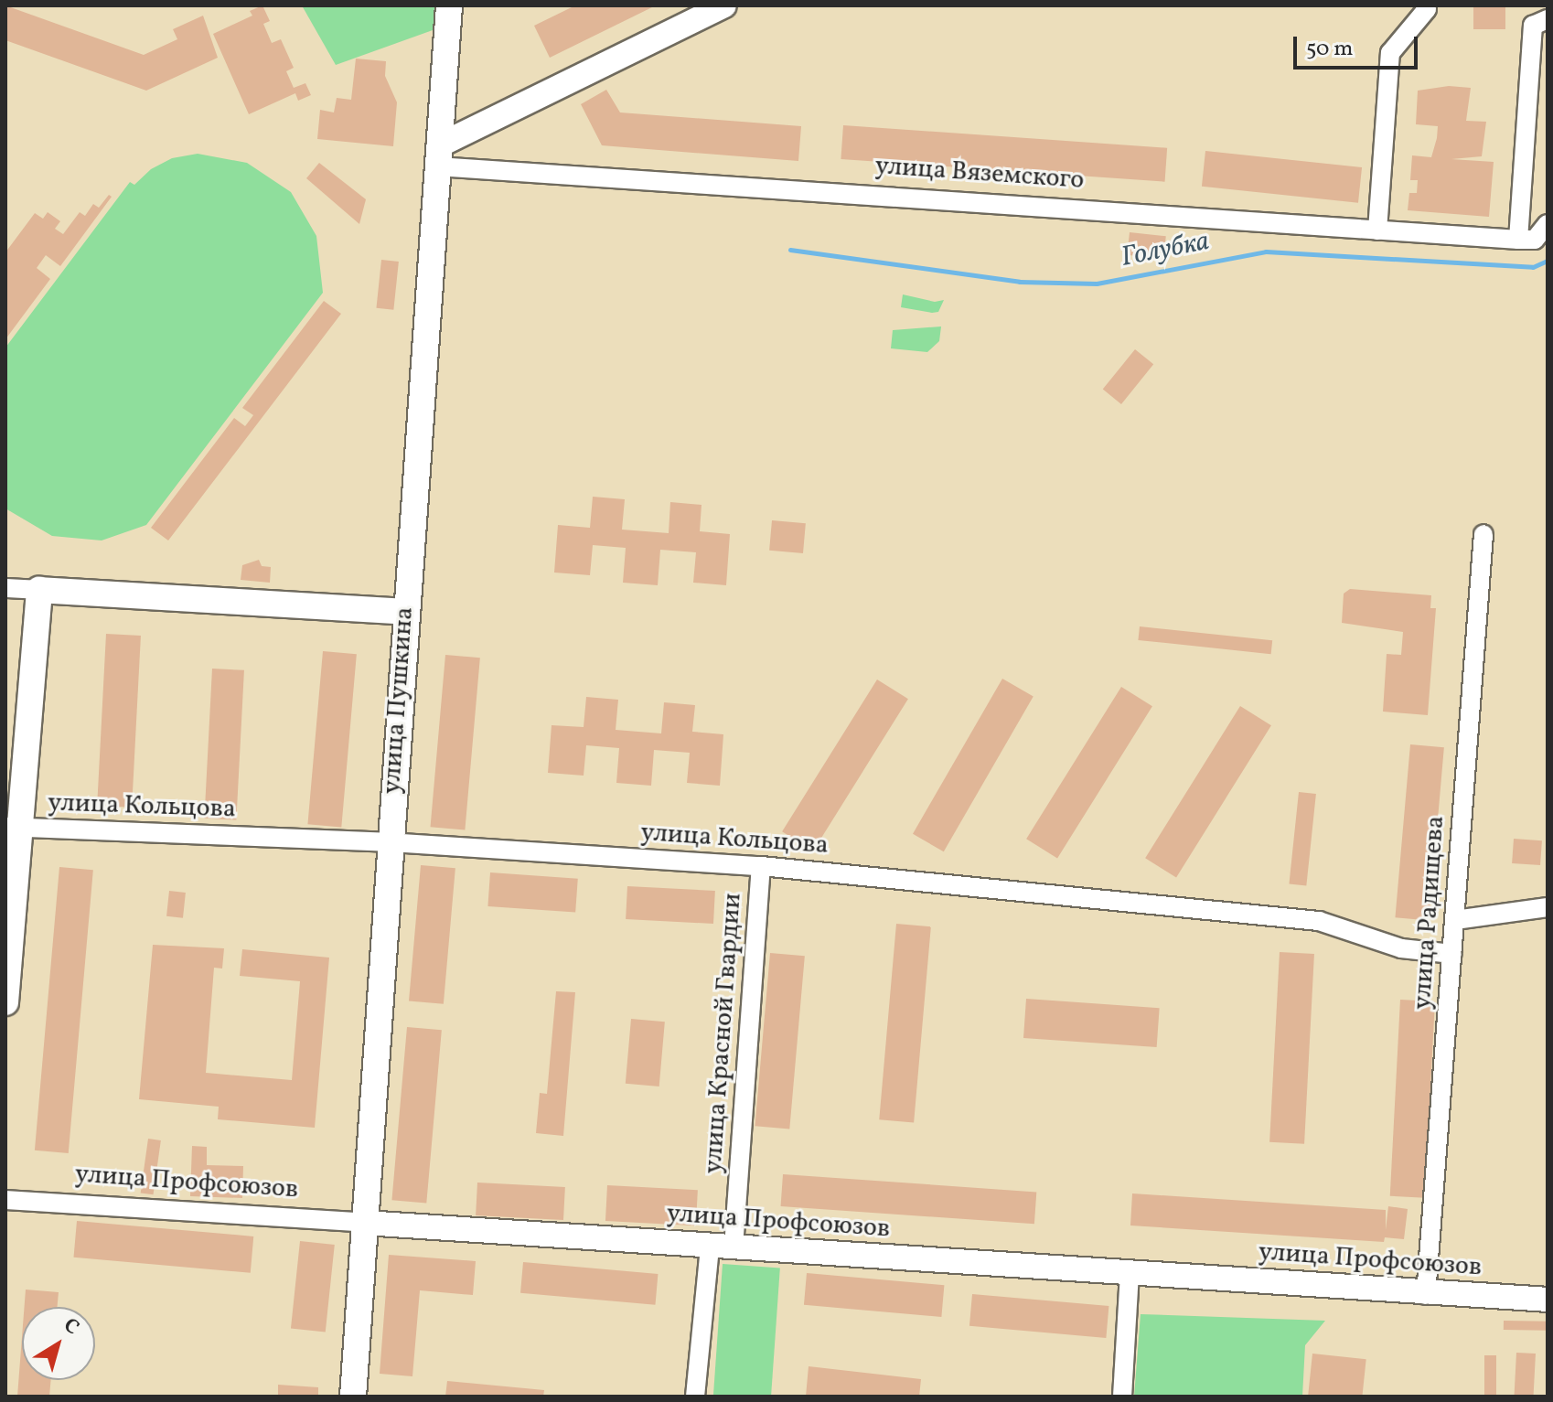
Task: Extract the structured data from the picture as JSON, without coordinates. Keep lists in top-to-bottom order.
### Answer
{
  "streets": {
    "main road": ["улица Пушкина"],
    "street": [
      "улица Вяземского",
      "улица Кольцова",
      "улица Радищева",
      "улица Красной Гвардии",
      "улица Профсоюзов"
    ]
  },
  "crossings": [
    ["улица Вяземского", "улица Пушкина"],
    ["улица Пушкина", "улица Кольцова"],
    ["улица Пушкина", "улица Профсоюзов"],
    ["улица Кольцова", "улица Радищева"],
    ["улица Кольцова", "улица Красной Гвардии"],
    ["улица Радищева", "улица Профсоюзов"],
    ["улица Красной Гвардии", "улица Профсоюзов"]
  ],
  "water": ["Голубка"],
  "scale_bar": "50 m",
  "north": "top right"
}
